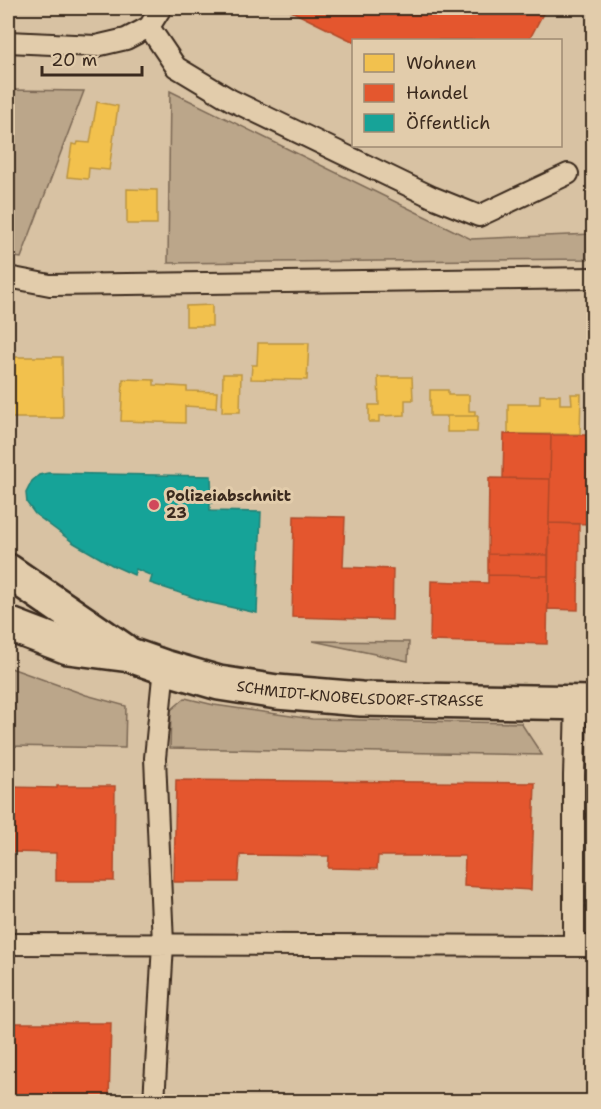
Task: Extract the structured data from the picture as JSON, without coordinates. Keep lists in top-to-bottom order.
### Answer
{
  "streets": {
    "street": ["SCHMIDT-KNOBELSDORF-STRASSE"]
  },
  "places": ["Polizeiabschnitt 23"],
  "legend": ["Wohnen", "Handel", "Öffentlich"],
  "scale_bar": "20 m"
}
